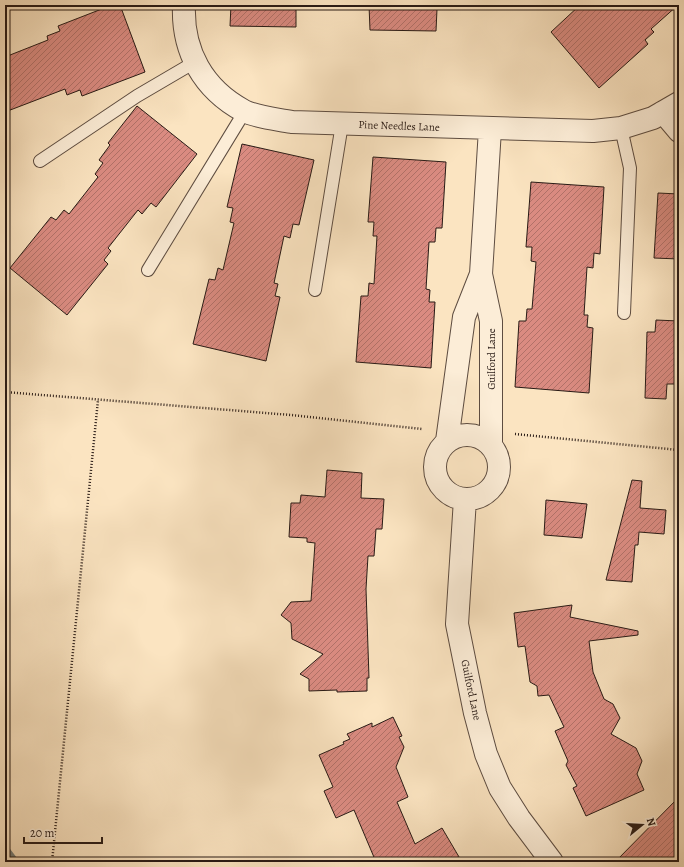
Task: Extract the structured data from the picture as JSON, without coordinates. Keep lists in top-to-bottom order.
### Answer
{
  "streets": {
    "street": ["Pine Needles Lane", "Guilford Lane"]
  },
  "crossings": [
    ["Pine Needles Lane", "Guilford Lane"]
  ],
  "scale_bar": "20 m",
  "north": "right"
}
